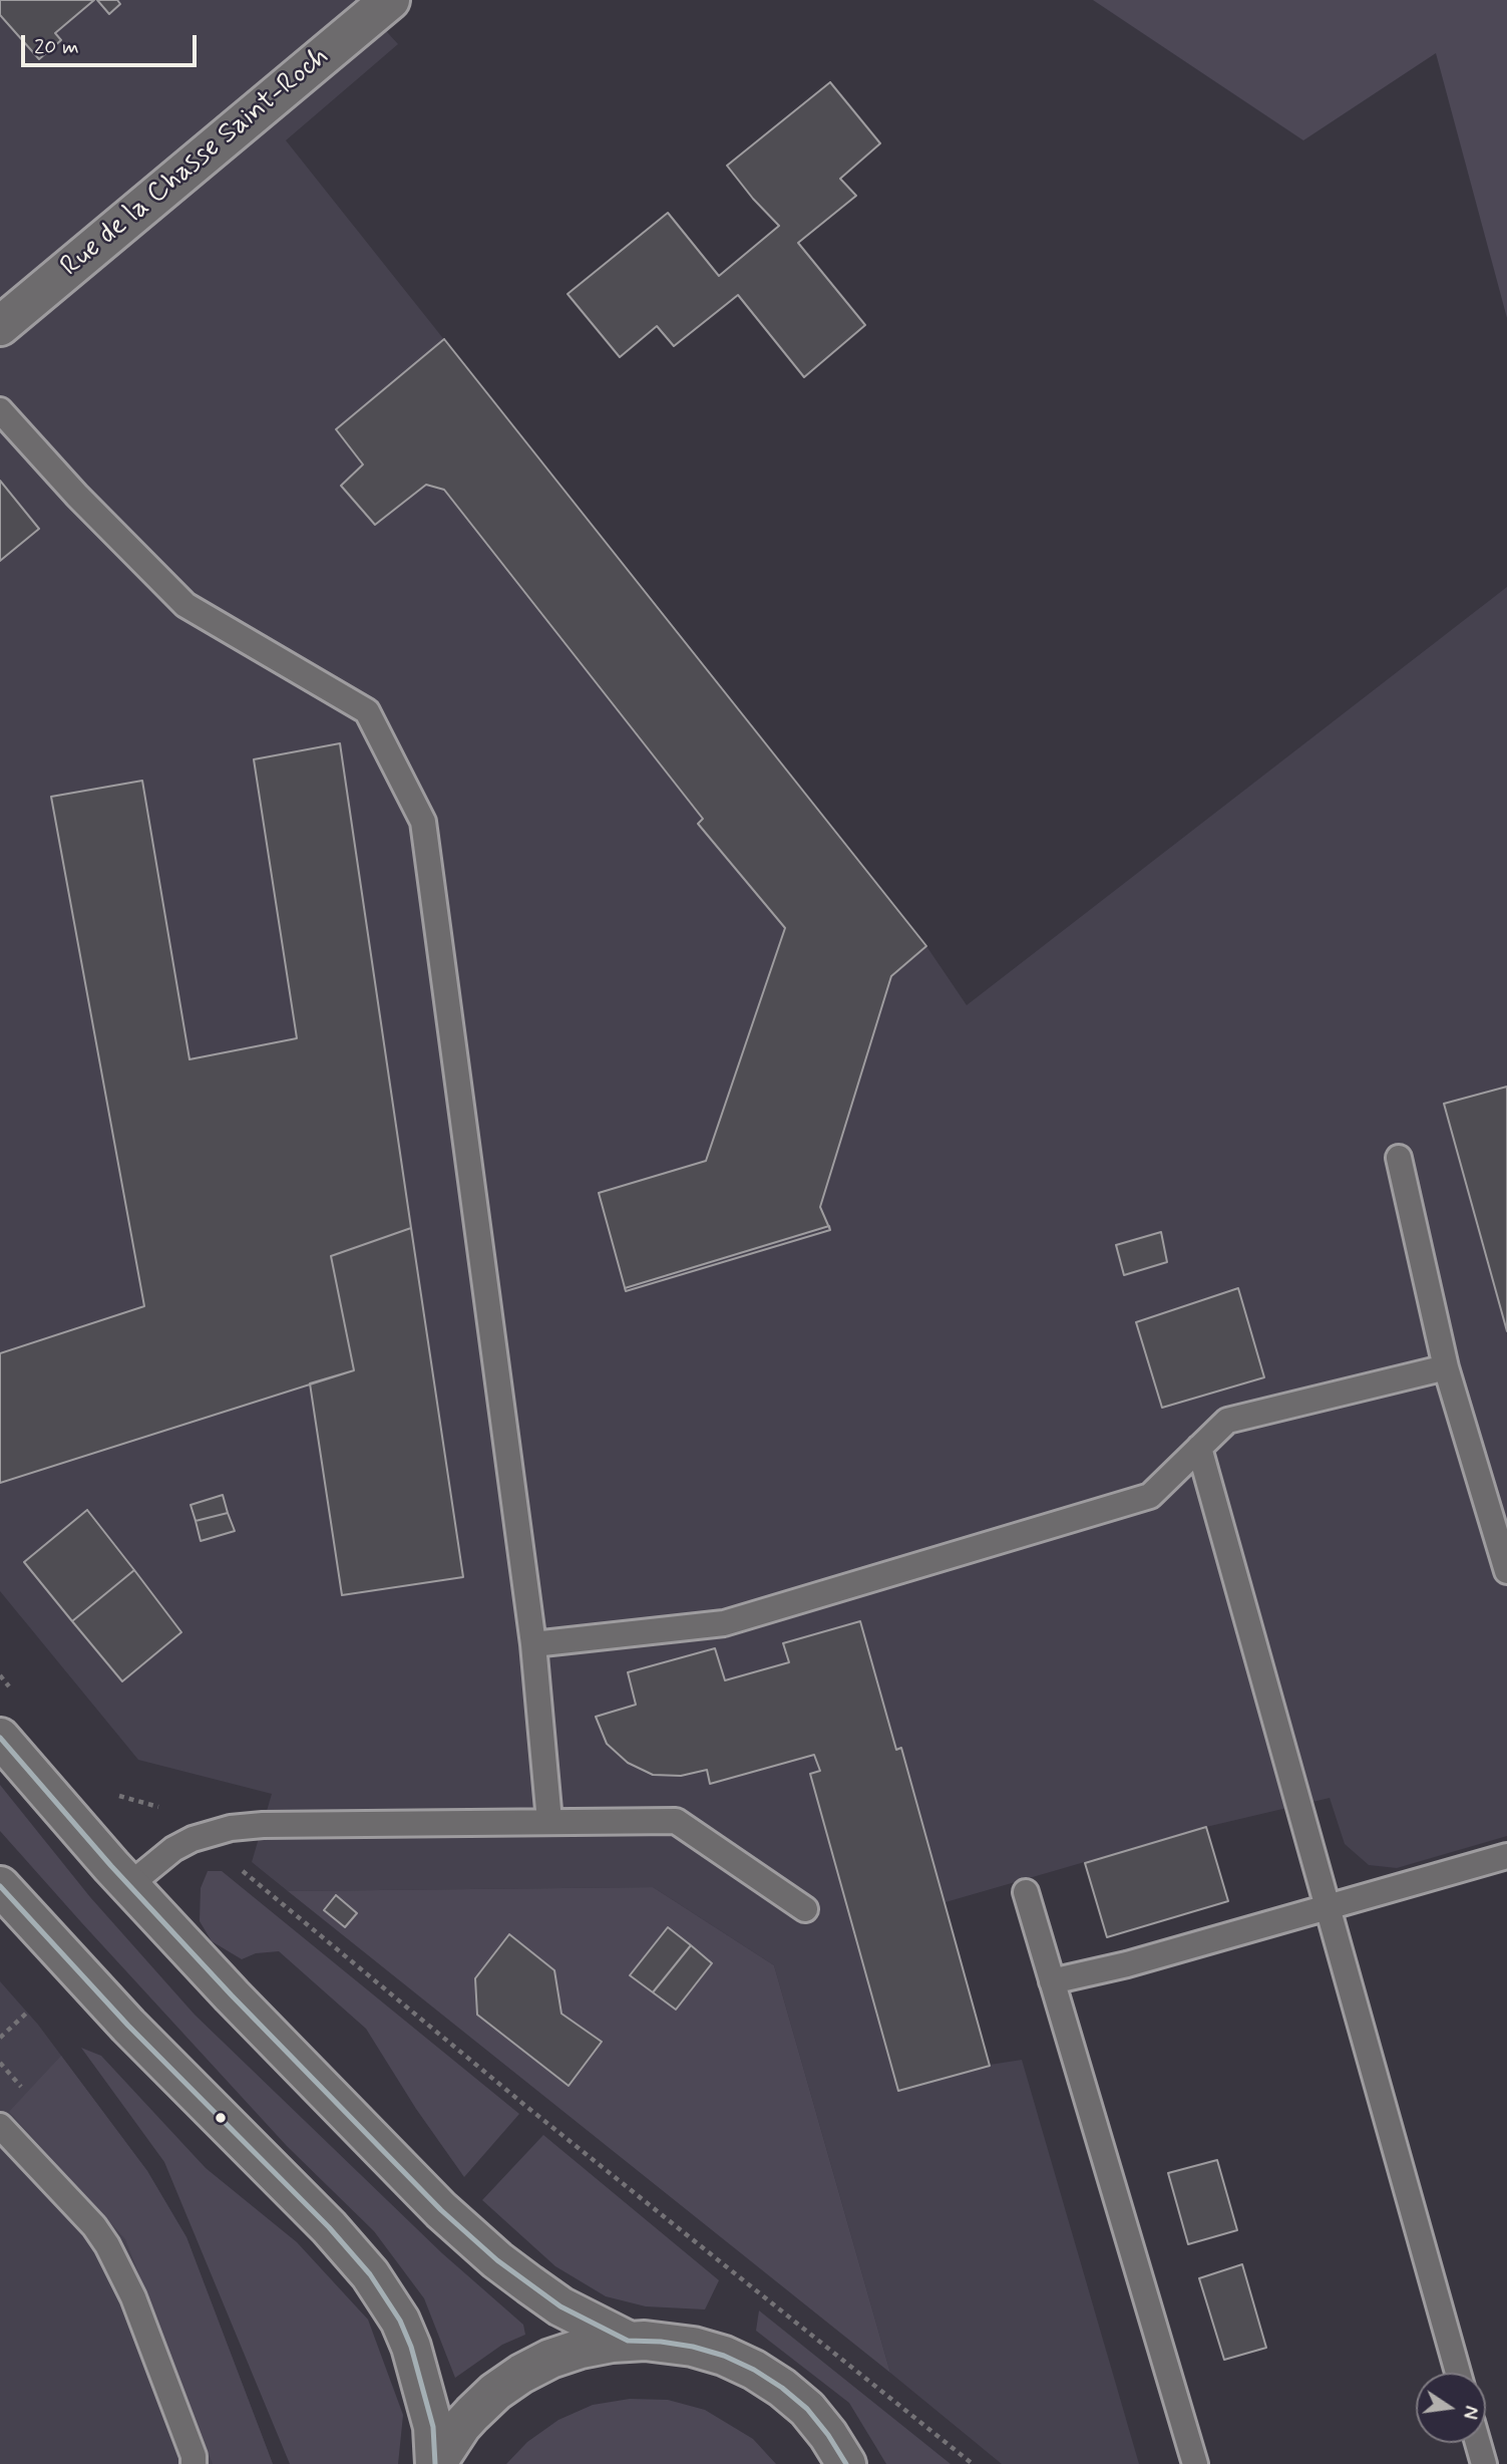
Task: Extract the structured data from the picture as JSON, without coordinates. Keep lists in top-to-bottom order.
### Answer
{
  "streets": {
    "main road": ["Rue de la Chasse Saint-Roch"]
  },
  "scale_bar": "20 m",
  "north": "right"
}
